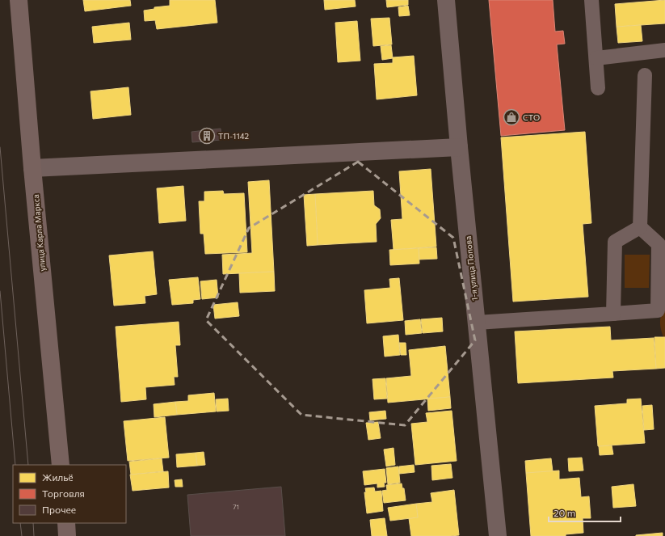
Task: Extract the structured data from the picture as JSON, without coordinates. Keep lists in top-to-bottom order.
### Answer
{
  "streets": {
    "main road": ["улица Карла Маркса"],
    "street": ["1-я улица Попова"]
  },
  "places": {
    "shop": ["СТО"],
    "building": ["ТП-1142"]
  },
  "house_numbers": ["71"],
  "legend": ["Жильё", "Торговля", "Прочее"],
  "scale_bar": "20 m"
}
